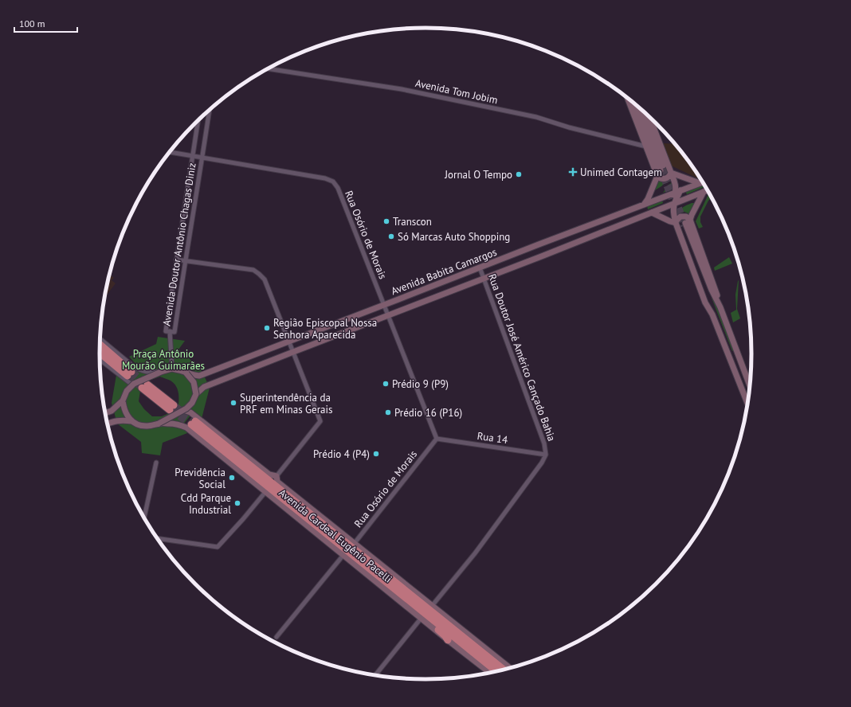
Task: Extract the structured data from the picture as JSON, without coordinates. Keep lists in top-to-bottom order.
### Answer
{
  "streets": {
    "highway": ["Avenida Cardeal Eugênio Pacelli"],
    "main road": ["Avenida Babita Camargos"],
    "street": [
      "Avenida Tom Jobim",
      "Rua Osório de Morais",
      "Avenida Doutor Antônio Chagas Diniz",
      "Rua Doutor José Américo Cançado Bahia",
      "Rua 14"
    ]
  },
  "crossings": [
    ["Rua Osório de Morais", "Avenida Doutor Antônio Chagas Diniz"],
    ["Rua Osório de Morais", "Avenida Babita Camargos"],
    ["Rua Osório de Morais", "Rua 14"],
    ["Rua Osório de Morais", "Avenida Cardeal Eugênio Pacelli"],
    ["Avenida Babita Camargos", "Rua Doutor José Américo Cançado Bahia"],
    ["Avenida Babita Camargos", "Avenida Cardeal Eugênio Pacelli"],
    ["Rua Doutor José Américo Cançado Bahia", "Rua 14"],
    ["Rua Doutor José Américo Cançado Bahia", "Avenida Cardeal Eugênio Pacelli"]
  ],
  "parks": ["Praça Antônio Mourão Guimarães"],
  "places": {
    "health": ["Unimed Contagem"],
    "other": [
      "Jornal O Tempo",
      "Transcon",
      "Só Marcas Auto Shopping",
      "Região Episcopal Nossa Senhora Aparecida",
      "Prédio 9 (P9)",
      "Superintendência da PRF em Minas Gerais",
      "Prédio 16 (P16)",
      "Prédio 4 (P4)",
      "Previdência Social",
      "Cdd Parque Industrial"
    ]
  },
  "scale_bar": "100 m"
}
